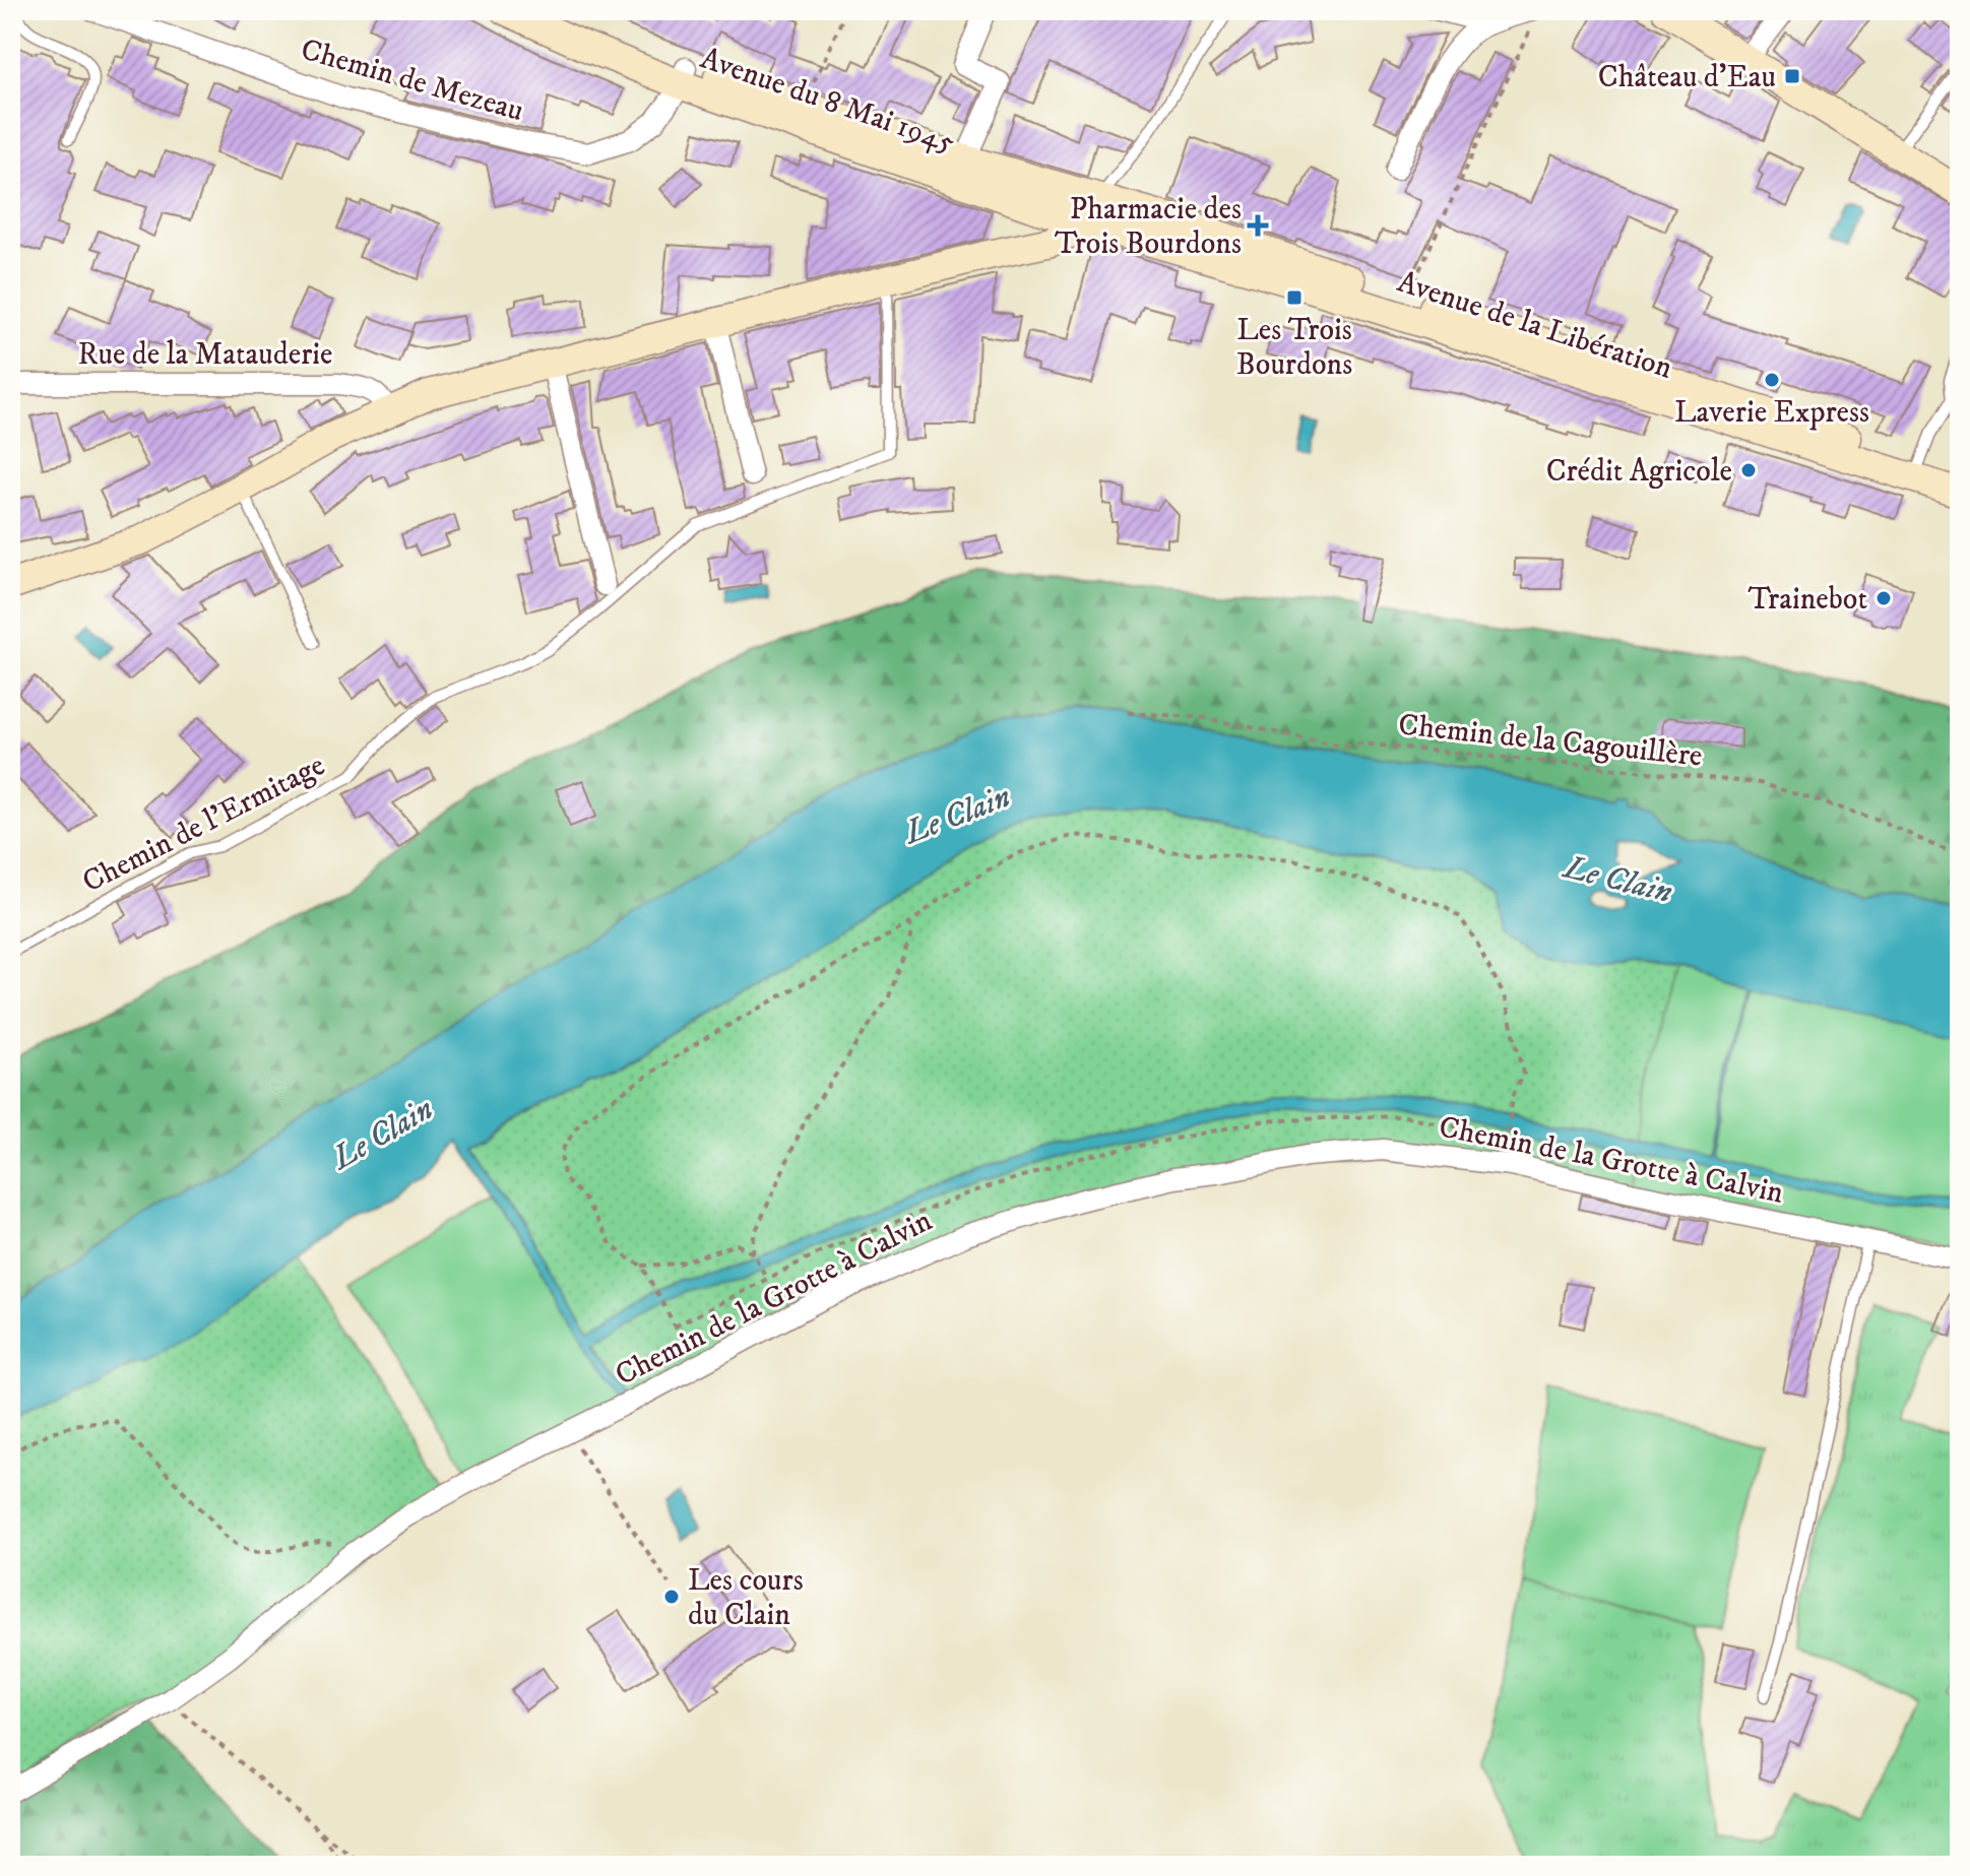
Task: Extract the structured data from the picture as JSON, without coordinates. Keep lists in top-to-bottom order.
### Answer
{
  "streets": {
    "main road": ["Avenue du 8 Mai 1945", "Avenue de la Libération"],
    "street": ["Chemin de Mezeau", "Rue de la Matauderie", "Chemin de la Grotte à Calvin"],
    "lane": ["Chemin de l'Ermitage"],
    "path": ["Chemin de la Cagouillère"]
  },
  "crossings": [
    ["Chemin de Mezeau", "Avenue du 8 Mai 1945"],
    ["Avenue du 8 Mai 1945", "Avenue de la Libération"]
  ],
  "water": ["Le Clain"],
  "places": {
    "transit": ["Château d'Eau", "Les Trois Bourdons"],
    "health": ["Pharmacie des Trois Bourdons"],
    "other": [
      "Laverie Express",
      "Crédit Agricole",
      "Trainebot",
      "Les cours du Clain"
    ]
  }
}
